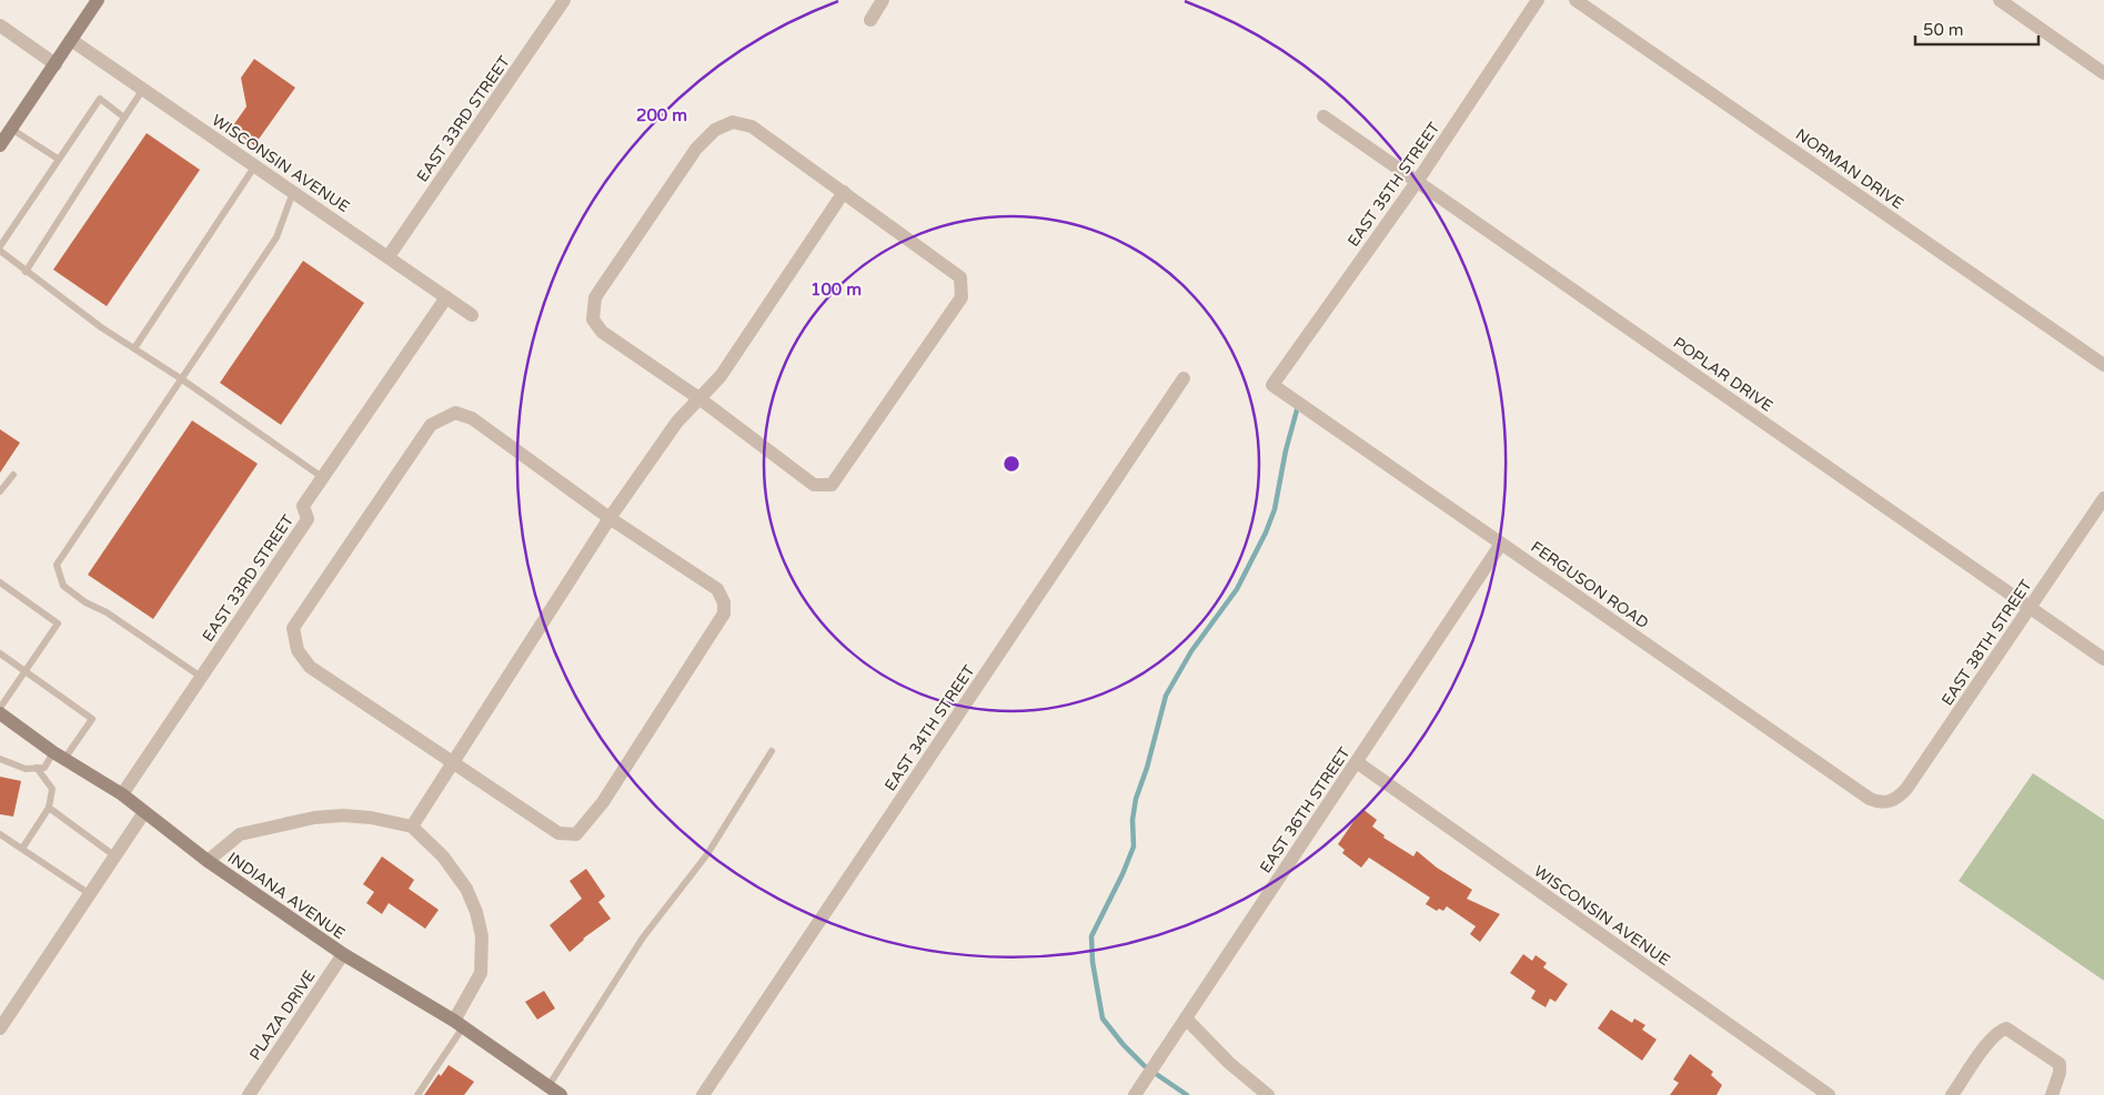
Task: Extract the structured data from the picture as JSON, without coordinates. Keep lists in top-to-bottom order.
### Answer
{
  "streets": {
    "street": [
      "EAST 33RD STREET",
      "WISCONSIN AVENUE",
      "NORMAN DRIVE",
      "EAST 35TH STREET",
      "POPLAR DRIVE",
      "FERGUSON ROAD",
      "EAST 38TH STREET",
      "EAST 34TH STREET",
      "EAST 36TH STREET",
      "INDIANA AVENUE",
      "PLAZA DRIVE"
    ]
  },
  "crossings": [
    ["EAST 33RD STREET", "WISCONSIN AVENUE"],
    ["EAST 33RD STREET", "INDIANA AVENUE"],
    ["WISCONSIN AVENUE", "EAST 36TH STREET"],
    ["EAST 35TH STREET", "POPLAR DRIVE"],
    ["EAST 35TH STREET", "FERGUSON ROAD"],
    ["POPLAR DRIVE", "EAST 38TH STREET"],
    ["FERGUSON ROAD", "EAST 38TH STREET"],
    ["FERGUSON ROAD", "EAST 36TH STREET"],
    ["INDIANA AVENUE", "PLAZA DRIVE"]
  ],
  "scale_bar": "50 m",
  "rings": ["200 m", "100 m"]
}
